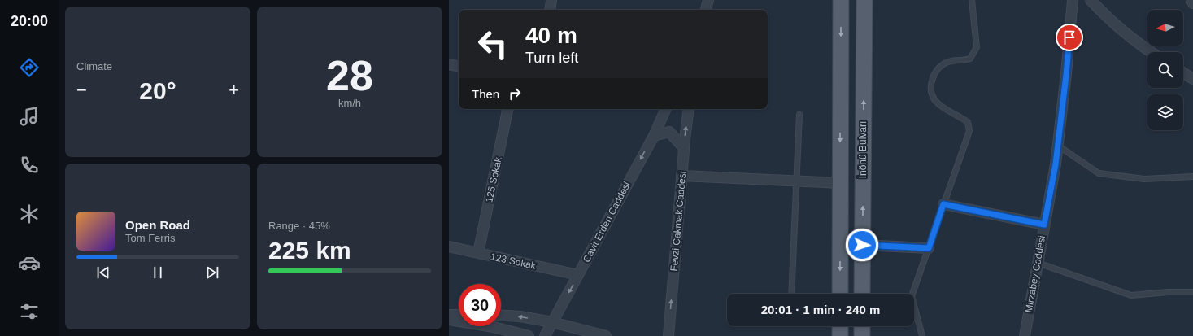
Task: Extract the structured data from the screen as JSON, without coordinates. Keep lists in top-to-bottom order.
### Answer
{
  "streets": {
    "main road": ["İnönü Bulvarı"],
    "street": [
      "125 Sokak",
      "Fevzi Çakmak Caddesi",
      "Cavit Erden Caddesi",
      "123 Sokak",
      "Mirzabey Caddesi"
    ]
  },
  "crossings": [
    ["125 Sokak", "123 Sokak"],
    ["Cavit Erden Caddesi", "123 Sokak"]
  ],
  "one_way": ["Fevzi Çakmak Caddesi", "Cavit Erden Caddesi"],
  "north": "left",
  "page": {
    "tabs": "20:00",
    "tile": [
      "Climate",
      ["28", "km/h"],
      ["Range · 45%", "225 km"]
    ],
    "turn": ["40 m", "Turn left"],
    "heat": ["−", "20°", "+"],
    "then": "Then",
    "song": ["Open Road", "Tom Ferris"],
    "limit": "30",
    "trip": "20:01 · 1 min · 240 m"
  }
}
